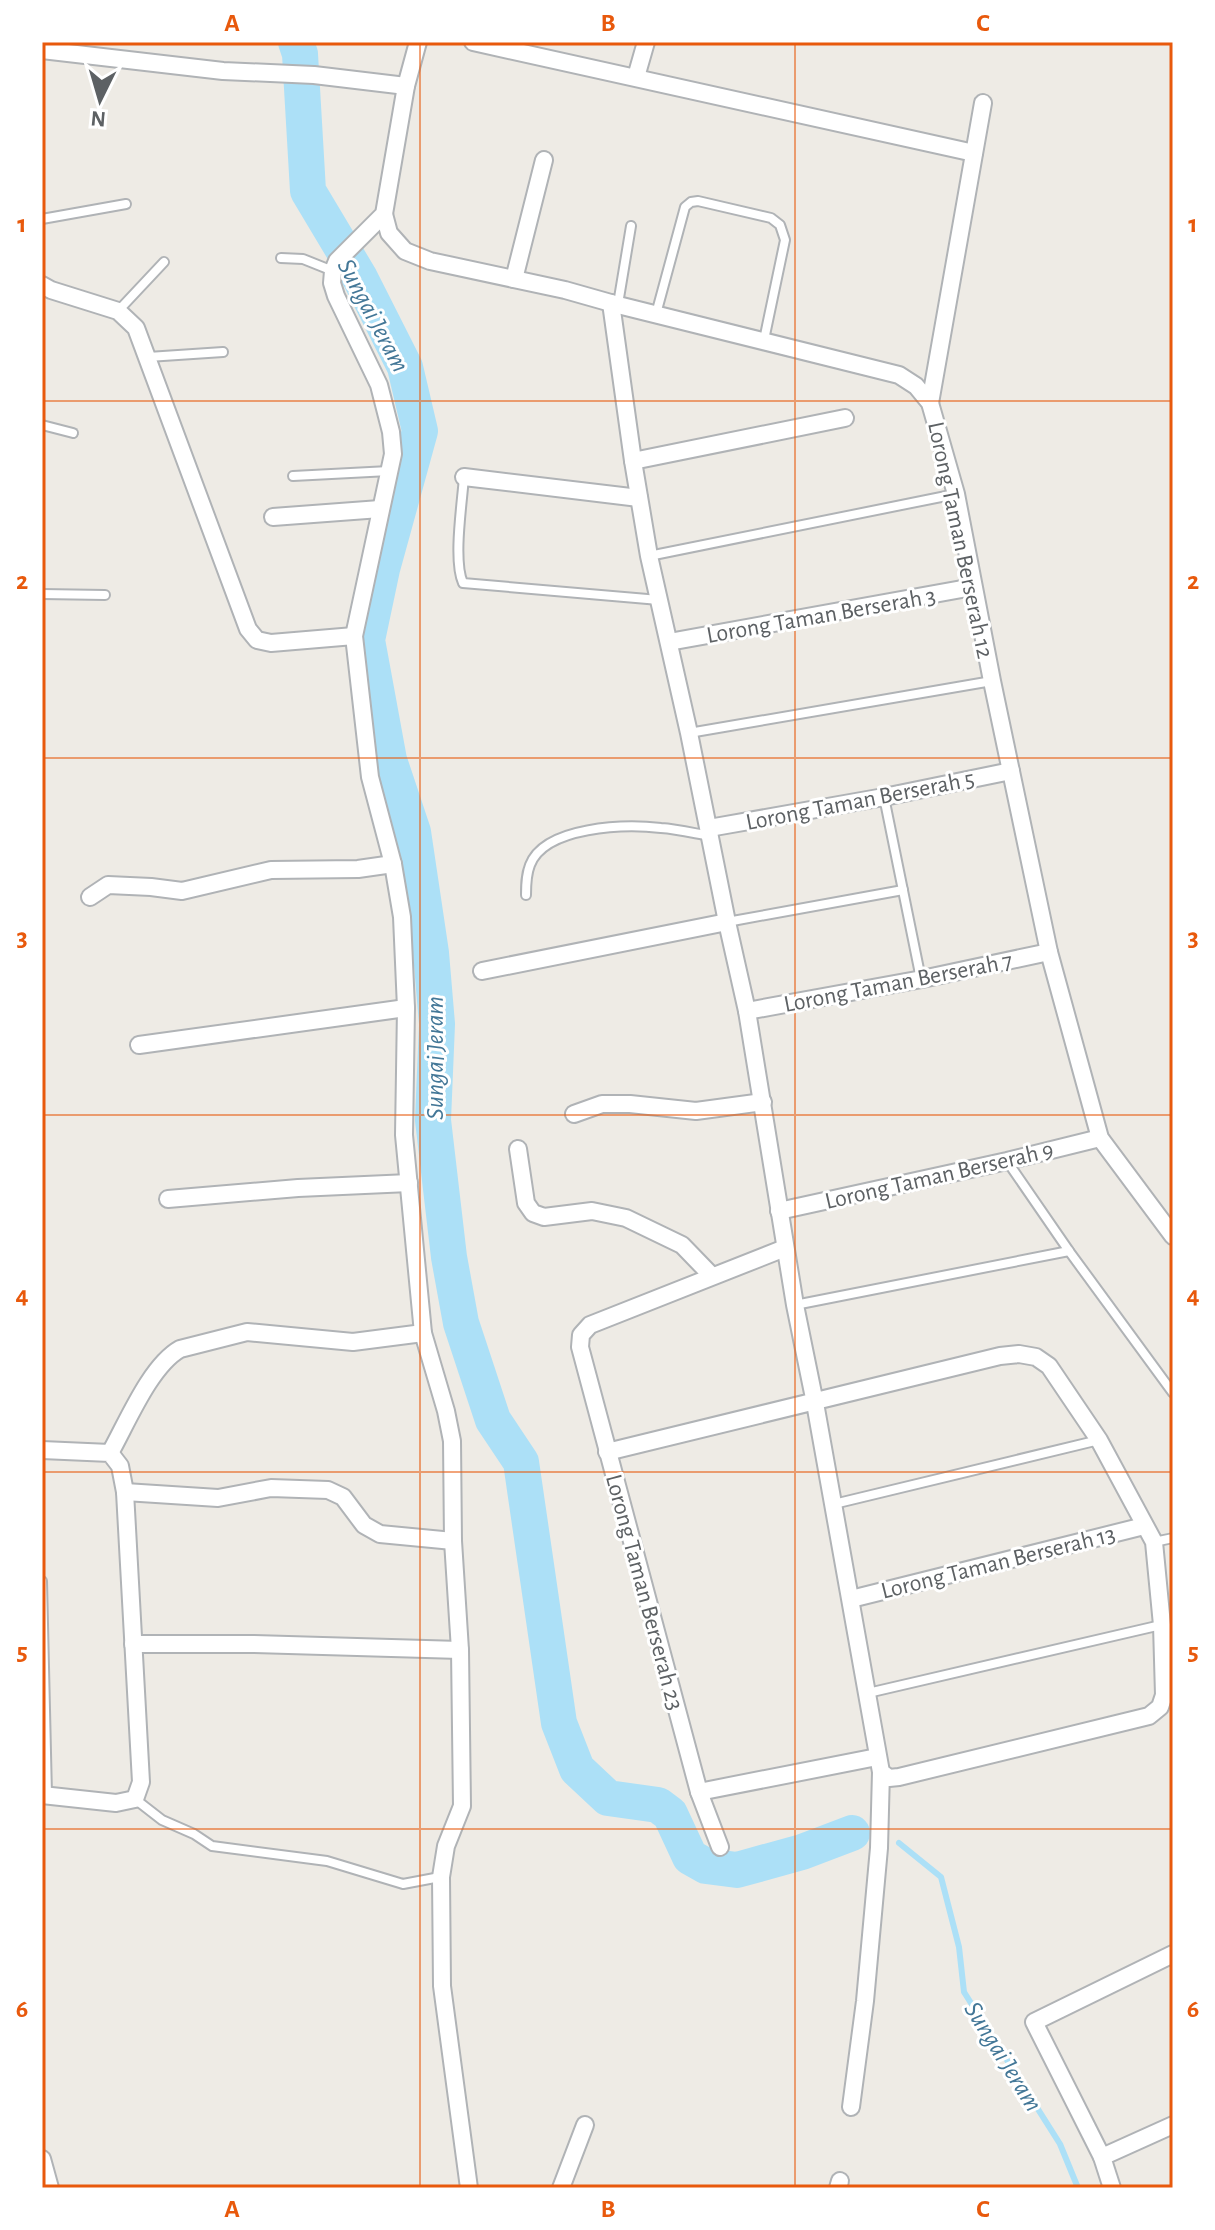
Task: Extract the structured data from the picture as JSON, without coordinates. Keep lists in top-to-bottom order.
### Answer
{
  "streets": {
    "street": [
      "Lorong Taman Berserah 12",
      "Lorong Taman Berserah 3",
      "Lorong Taman Berserah 5",
      "Lorong Taman Berserah 7",
      "Lorong Taman Berserah 9",
      "Lorong Taman Berserah 13",
      "Lorong Taman Berserah 23"
    ]
  },
  "crossings": [
    ["Lorong Taman Berserah 12", "Lorong Taman Berserah 3"],
    ["Lorong Taman Berserah 12", "Lorong Taman Berserah 5"],
    ["Lorong Taman Berserah 12", "Lorong Taman Berserah 7"],
    ["Lorong Taman Berserah 12", "Lorong Taman Berserah 9"]
  ],
  "water": ["Sungai Jeram"],
  "north": "bottom",
  "grid": {
    "columns": ["A", "B", "C"],
    "rows": [
      "1",
      "2",
      "3",
      "4",
      "5",
      "6"
    ]
  }
}
